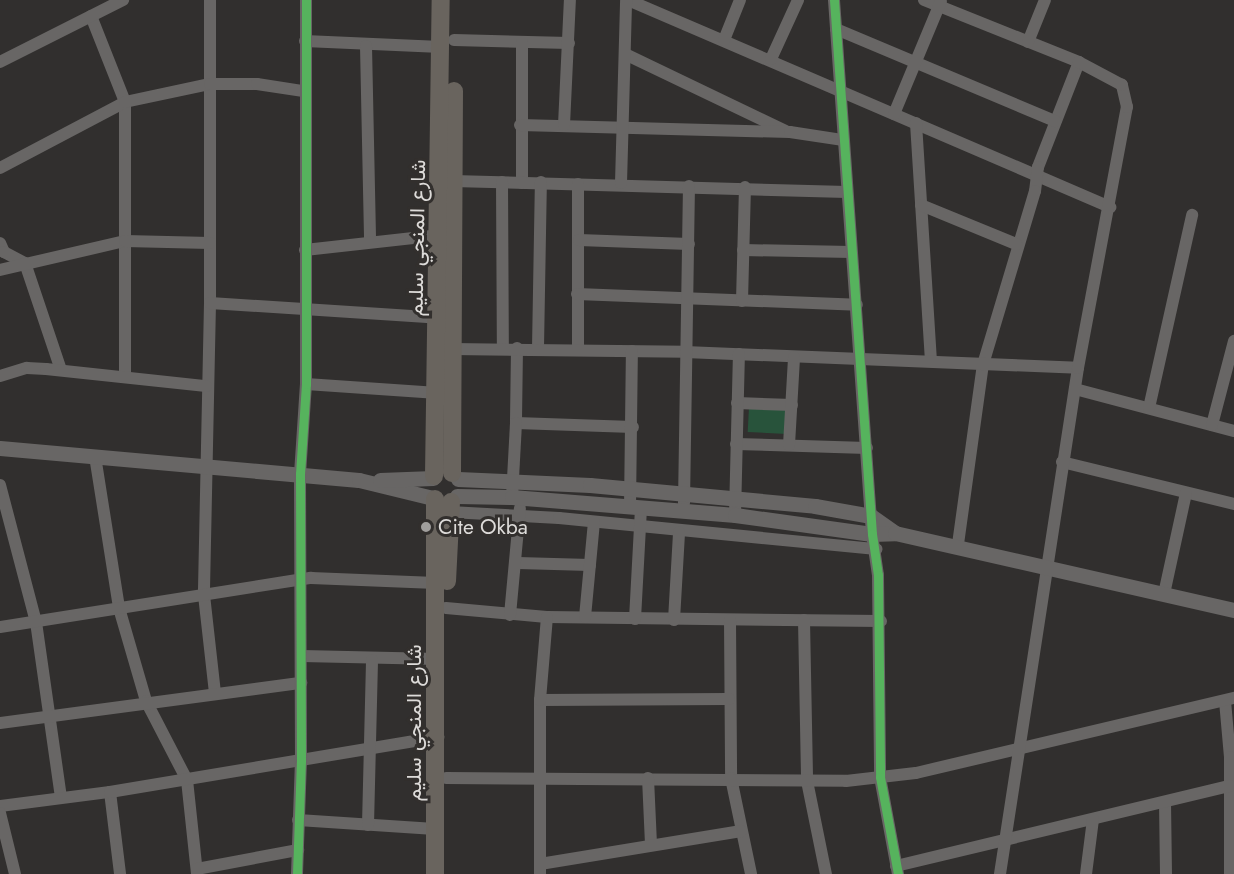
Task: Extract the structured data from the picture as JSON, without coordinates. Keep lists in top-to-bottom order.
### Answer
{
  "streets": {
    "main road": ["شارع المنجي سليم"]
  },
  "places": ["Cite Okba"]
}
